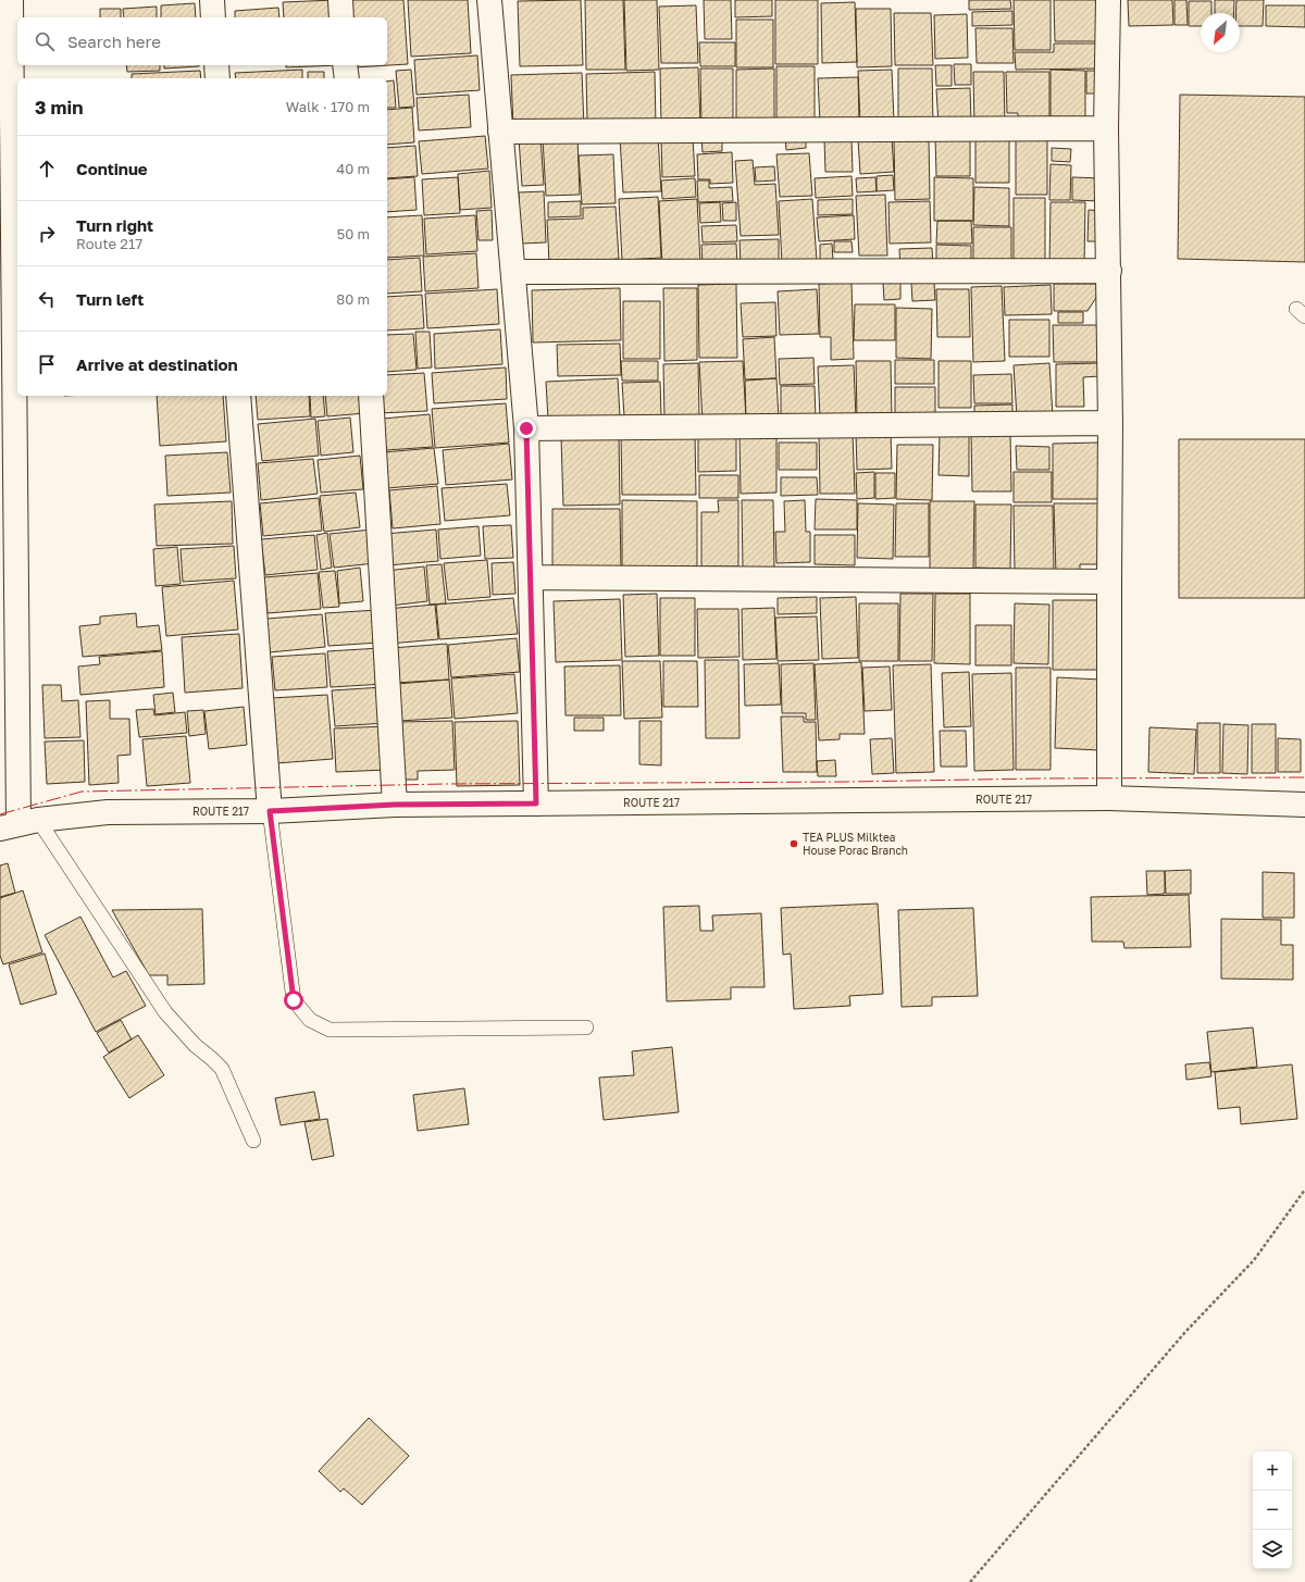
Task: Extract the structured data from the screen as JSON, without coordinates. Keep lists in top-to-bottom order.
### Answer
{
  "streets": {
    "street": ["ROUTE 217"]
  },
  "places": ["TEA PLUS Milktea House Porac Branch"],
  "north": "bottom left",
  "page": {
    "search": "Search here",
    "heading": ["3 min", "Walk · 170 m"],
    "list": [
      ["Continue", "40 m"],
      ["Turn right", "Route 217", "50 m"],
      ["Turn left", "80 m"],
      "Arrive at destination"
    ],
    "map_buttons": ["+", "−"]
  }
}
